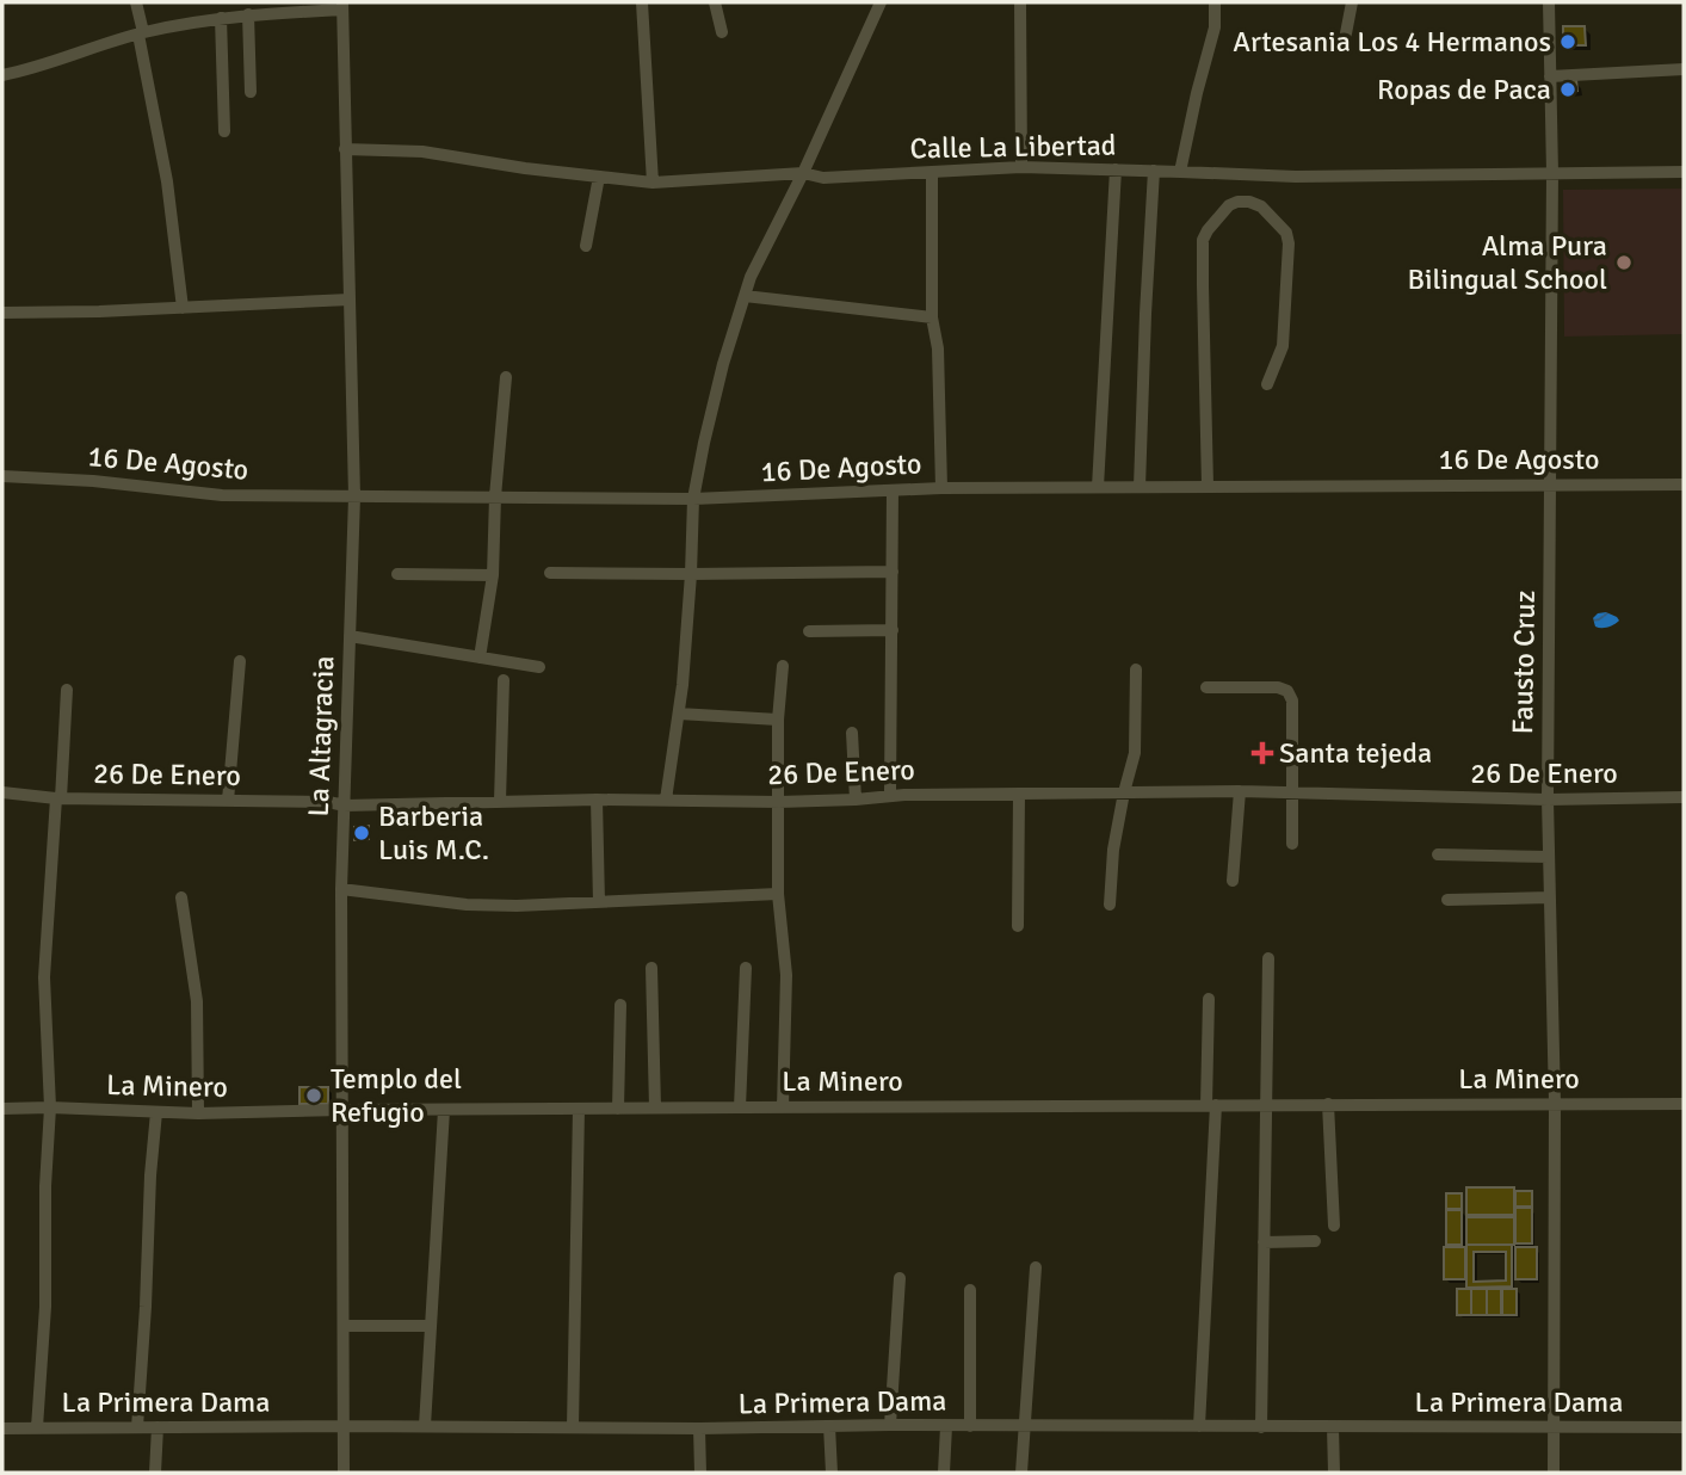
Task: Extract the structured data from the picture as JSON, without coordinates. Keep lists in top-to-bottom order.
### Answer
{
  "streets": {
    "street": [
      "Calle La Libertad",
      "16 De Agosto",
      "Fausto Cruz",
      "La Altagracia",
      "26 De Enero",
      "La Minero",
      "La Primera Dama"
    ]
  },
  "crossings": [
    ["Calle La Libertad", "Fausto Cruz"],
    ["Calle La Libertad", "La Altagracia"],
    ["16 De Agosto", "Fausto Cruz"],
    ["16 De Agosto", "La Altagracia"],
    ["Fausto Cruz", "26 De Enero"],
    ["Fausto Cruz", "La Minero"],
    ["Fausto Cruz", "La Primera Dama"],
    ["La Altagracia", "26 De Enero"],
    ["La Altagracia", "La Minero"],
    ["La Altagracia", "La Primera Dama"]
  ],
  "places": {
    "other": [
      "Artesania Los 4 Hermanos",
      "Ropas de Paca",
      "Alma Pura Bilingual School",
      "Barberia Luis M.C.",
      "Templo del Refugio"
    ],
    "health": ["Santa tejeda"]
  }
}
